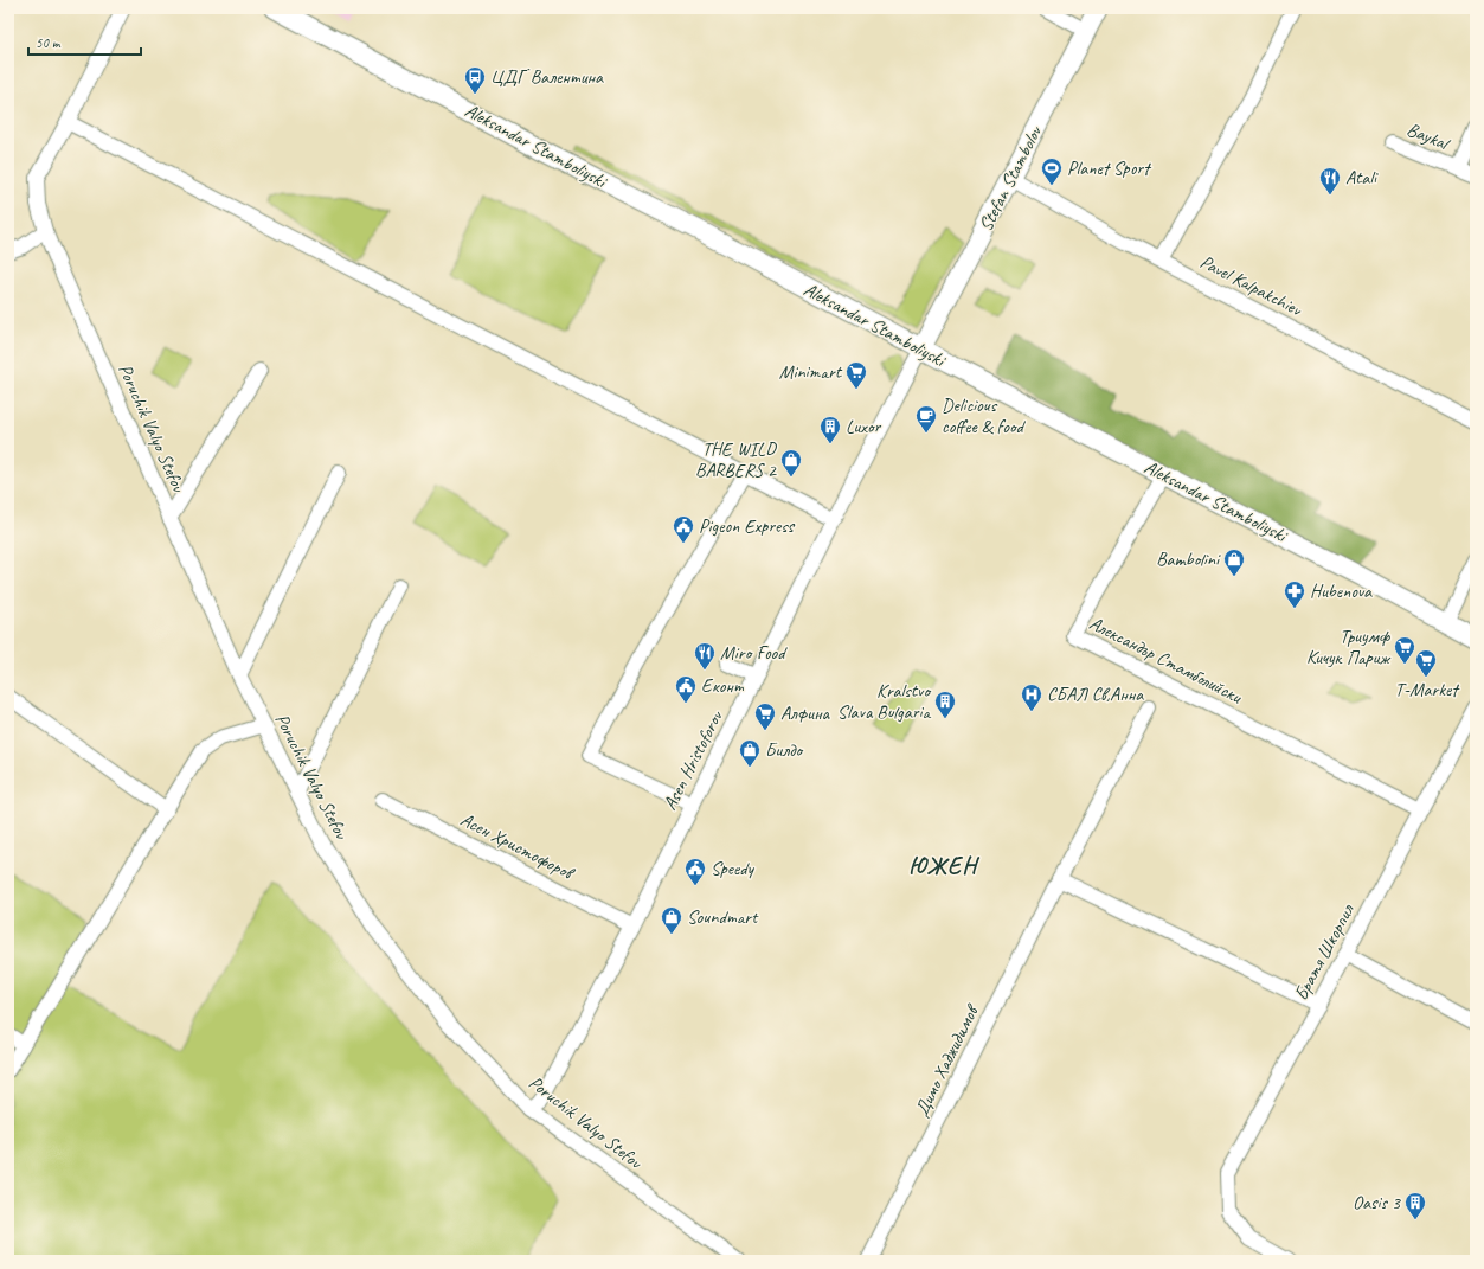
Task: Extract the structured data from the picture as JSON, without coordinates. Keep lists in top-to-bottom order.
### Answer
{
  "streets": {
    "street": [
      "Baykal",
      "Aleksandar Stamboliyski",
      "Stefan Stambolov",
      "Pavel Kalpakchiev",
      "Poruchik Valyo Stefov",
      "Александър Стамболийски",
      "Asen Hristoforov",
      "Асен Христофоров",
      "Братя Шкорпил",
      "Димо Хаджидимов"
    ]
  },
  "crossings": [
    ["Aleksandar Stamboliyski", "Stefan Stambolov"],
    ["Aleksandar Stamboliyski", "Александър Стамболийски"],
    ["Aleksandar Stamboliyski", "Asen Hristoforov"],
    ["Stefan Stambolov", "Pavel Kalpakchiev"],
    ["Stefan Stambolov", "Asen Hristoforov"],
    ["Poruchik Valyo Stefov", "Asen Hristoforov"],
    ["Александър Стамболийски", "Братя Шкорпил"],
    ["Asen Hristoforov", "Асен Христофоров"]
  ],
  "districts": ["ЮЖЕН"],
  "places": {
    "bus stop": ["ЦДГ Валентина"],
    "sports": ["Planet Sport"],
    "restaurant": ["Atali", "Miro Food"],
    "supermarket": [
      "Minimart",
      "Триумф Кичук Париж",
      "T-Market",
      "Алфина"
    ],
    "cafe": ["Delicious coffee & food"],
    "building": ["Luxor", "Kralstvo Slava Bulgaria", "Oasis 3"],
    "shop": [
      "THE WILD BARBERS 2",
      "Bambolini",
      "Билдо",
      "Soundmart"
    ],
    "public building": ["Pigeon Express", "Еконт", "Speedy"],
    "pharmacy": ["Hubenova"],
    "hospital": ["СБАЛ Св,Анна"]
  },
  "scale_bar": "50 m"
}
